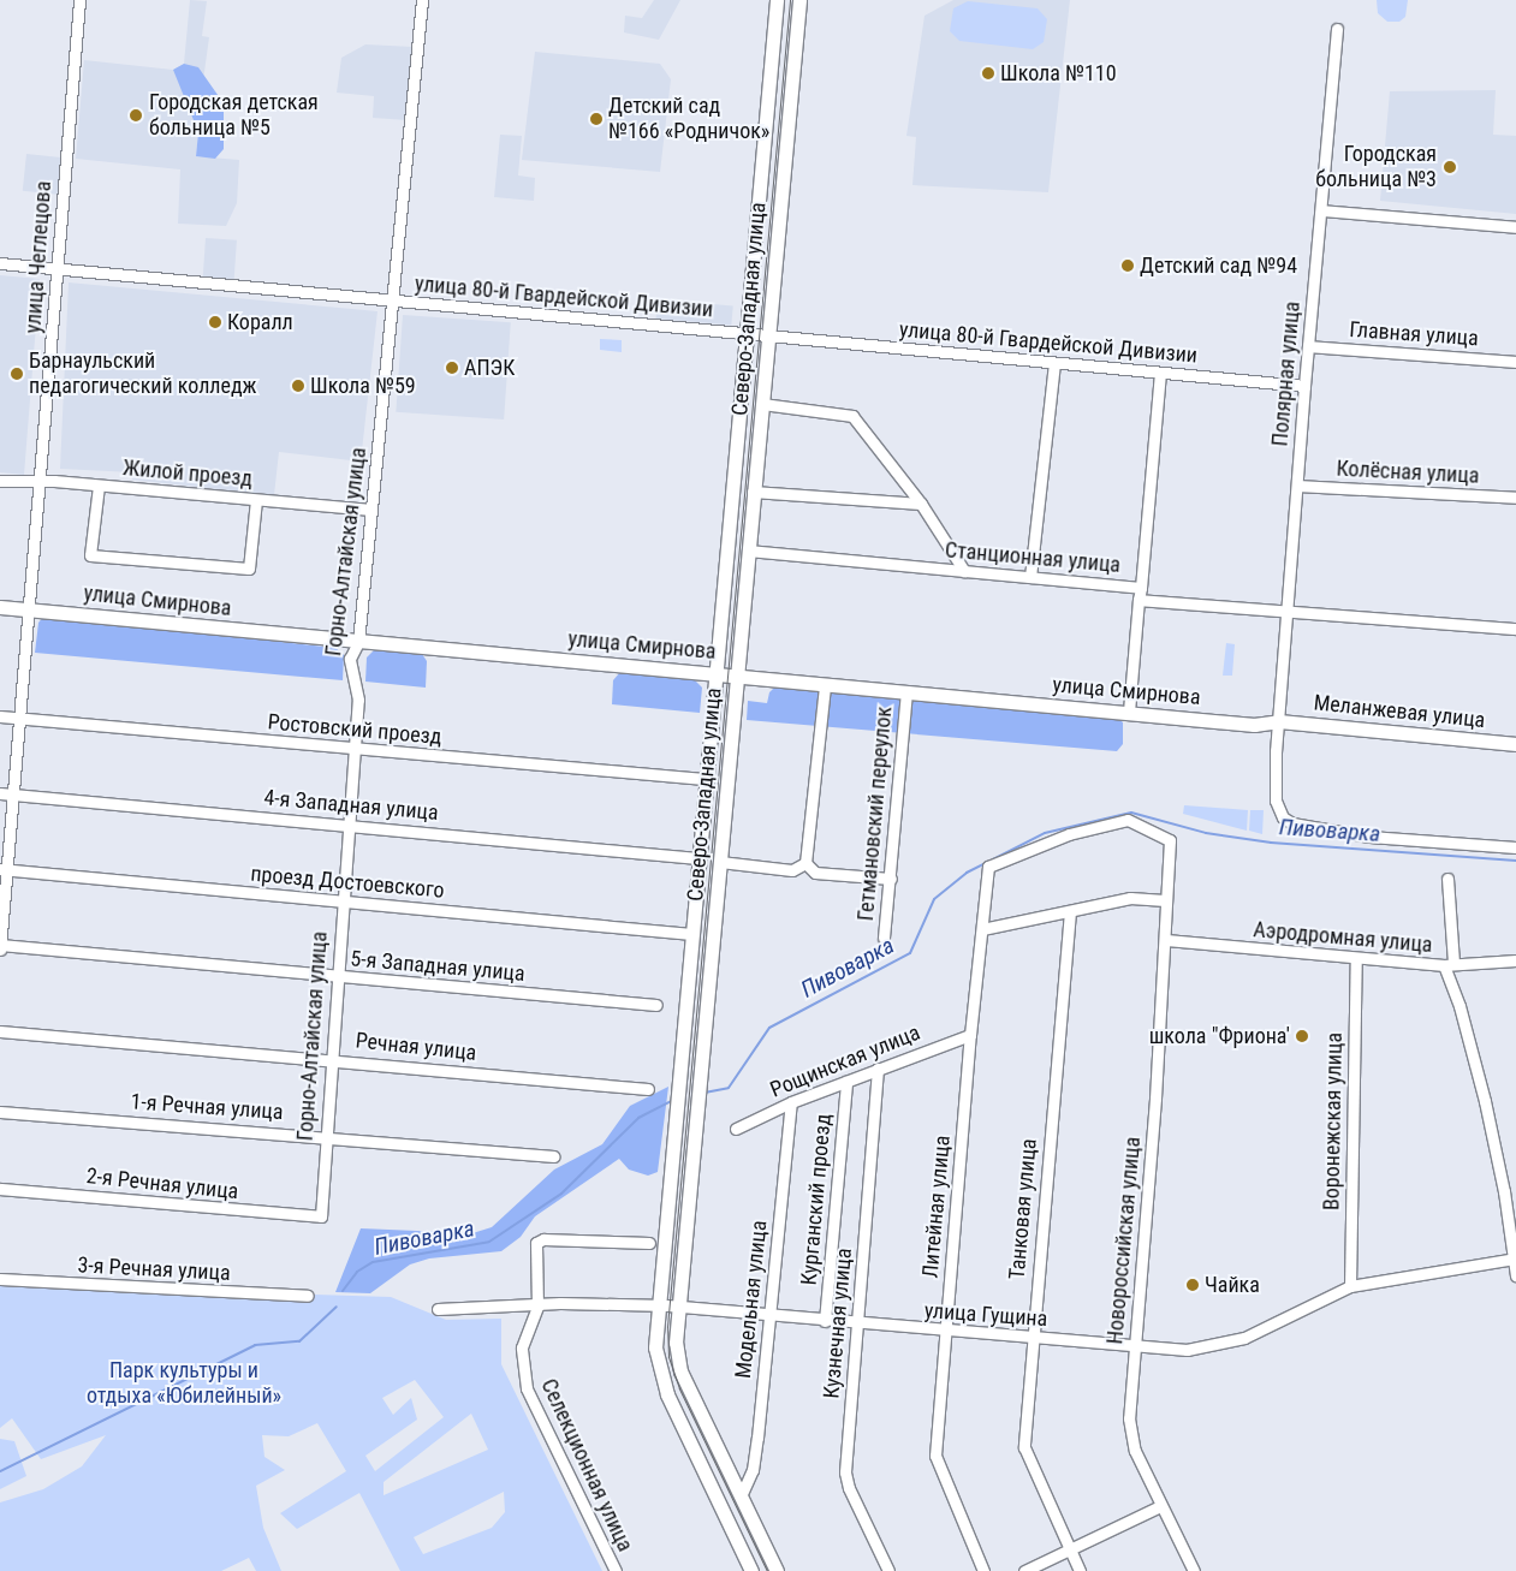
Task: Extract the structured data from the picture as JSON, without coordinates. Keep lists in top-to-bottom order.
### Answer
{
  "streets": {
    "main road": ["Северо-Западная улица", "улица Смирнова", "Меланжевая улица"],
    "street": [
      "улица Чеглецова",
      "улица 80-й Гвардейской Дивизии",
      "Главная улица",
      "Полярная улица",
      "Колёсная улица",
      "Жилой проезд",
      "Горно-Алтайская улица",
      "Станционная улица",
      "Ростовский проезд",
      "4-я Западная улица",
      "Гетмановский переулок",
      "проезд Достоевского",
      "Аэродромная улица",
      "5-я Западная улица",
      "Речная улица",
      "Рощинская улица",
      "1-я Речная улица",
      "Воронежская улица",
      "2-я Речная улица",
      "Курганский проезд",
      "Литейная улица",
      "Танковая улица",
      "Новороссийская улица",
      "3-я Речная улица",
      "Модельная улица",
      "улица Гущина",
      "Кузнечная улица",
      "Селекционная улица"
    ]
  },
  "crossings": [
    ["улица Чеглецова", "улица 80-й Гвардейской Дивизии"],
    ["улица Чеглецова", "Жилой проезд"],
    ["улица Чеглецова", "улица Смирнова"],
    ["улица Чеглецова", "Ростовский проезд"],
    ["улица Чеглецова", "4-я Западная улица"],
    ["улица Чеглецова", "проезд Достоевского"],
    ["улица Чеглецова", "5-я Западная улица"],
    ["улица 80-й Гвардейской Дивизии", "Северо-Западная улица"],
    ["улица 80-й Гвардейской Дивизии", "Полярная улица"],
    ["улица 80-й Гвардейской Дивизии", "Горно-Алтайская улица"],
    ["Северо-Западная улица", "Станционная улица"],
    ["Северо-Западная улица", "улица Смирнова"],
    ["Северо-Западная улица", "Ростовский проезд"],
    ["Северо-Западная улица", "4-я Западная улица"],
    ["Северо-Западная улица", "проезд Достоевского"],
    ["Северо-Западная улица", "Модельная улица"],
    ["Северо-Западная улица", "улица Гущина"],
    ["Главная улица", "Полярная улица"],
    ["Полярная улица", "Колёсная улица"],
    ["Полярная улица", "Станционная улица"],
    ["Полярная улица", "улица Смирнова"],
    ["Полярная улица", "Меланжевая улица"],
    ["Жилой проезд", "Горно-Алтайская улица"],
    ["Горно-Алтайская улица", "улица Смирнова"],
    ["Горно-Алтайская улица", "Ростовский проезд"],
    ["Горно-Алтайская улица", "4-я Западная улица"],
    ["Горно-Алтайская улица", "проезд Достоевского"],
    ["Горно-Алтайская улица", "5-я Западная улица"],
    ["Горно-Алтайская улица", "Речная улица"],
    ["Горно-Алтайская улица", "1-я Речная улица"],
    ["Горно-Алтайская улица", "2-я Речная улица"],
    ["улица Смирнова", "Меланжевая улица"],
    ["улица Смирнова", "Гетмановский переулок"],
    ["Аэродромная улица", "Воронежская улица"],
    ["Аэродромная улица", "Новороссийская улица"],
    ["Рощинская улица", "Курганский проезд"],
    ["Рощинская улица", "Литейная улица"],
    ["Рощинская улица", "Модельная улица"],
    ["Рощинская улица", "Кузнечная улица"],
    ["Воронежская улица", "улица Гущина"],
    ["Курганский проезд", "улица Гущина"],
    ["Литейная улица", "Новороссийская улица"],
    ["Литейная улица", "улица Гущина"],
    ["Танковая улица", "улица Гущина"],
    ["Новороссийская улица", "улица Гущина"],
    ["Модельная улица", "улица Гущина"],
    ["улица Гущина", "Кузнечная улица"],
    ["улица Гущина", "Селекционная улица"]
  ],
  "water": ["Пивоварка"],
  "parks": ["Парк культуры и отдыха «Юбилейный»"],
  "places": [
    "Школа №110",
    "Городская детская больница №5",
    "Детский сад №166 «Родничок»",
    "Городская больница №3",
    "Детский сад №94",
    "Коралл",
    "АПЭК",
    "Барнаульский педагогический колледж",
    "Школа №59",
    "школа \"Фриона'",
    "Чайка"
  ]
}
